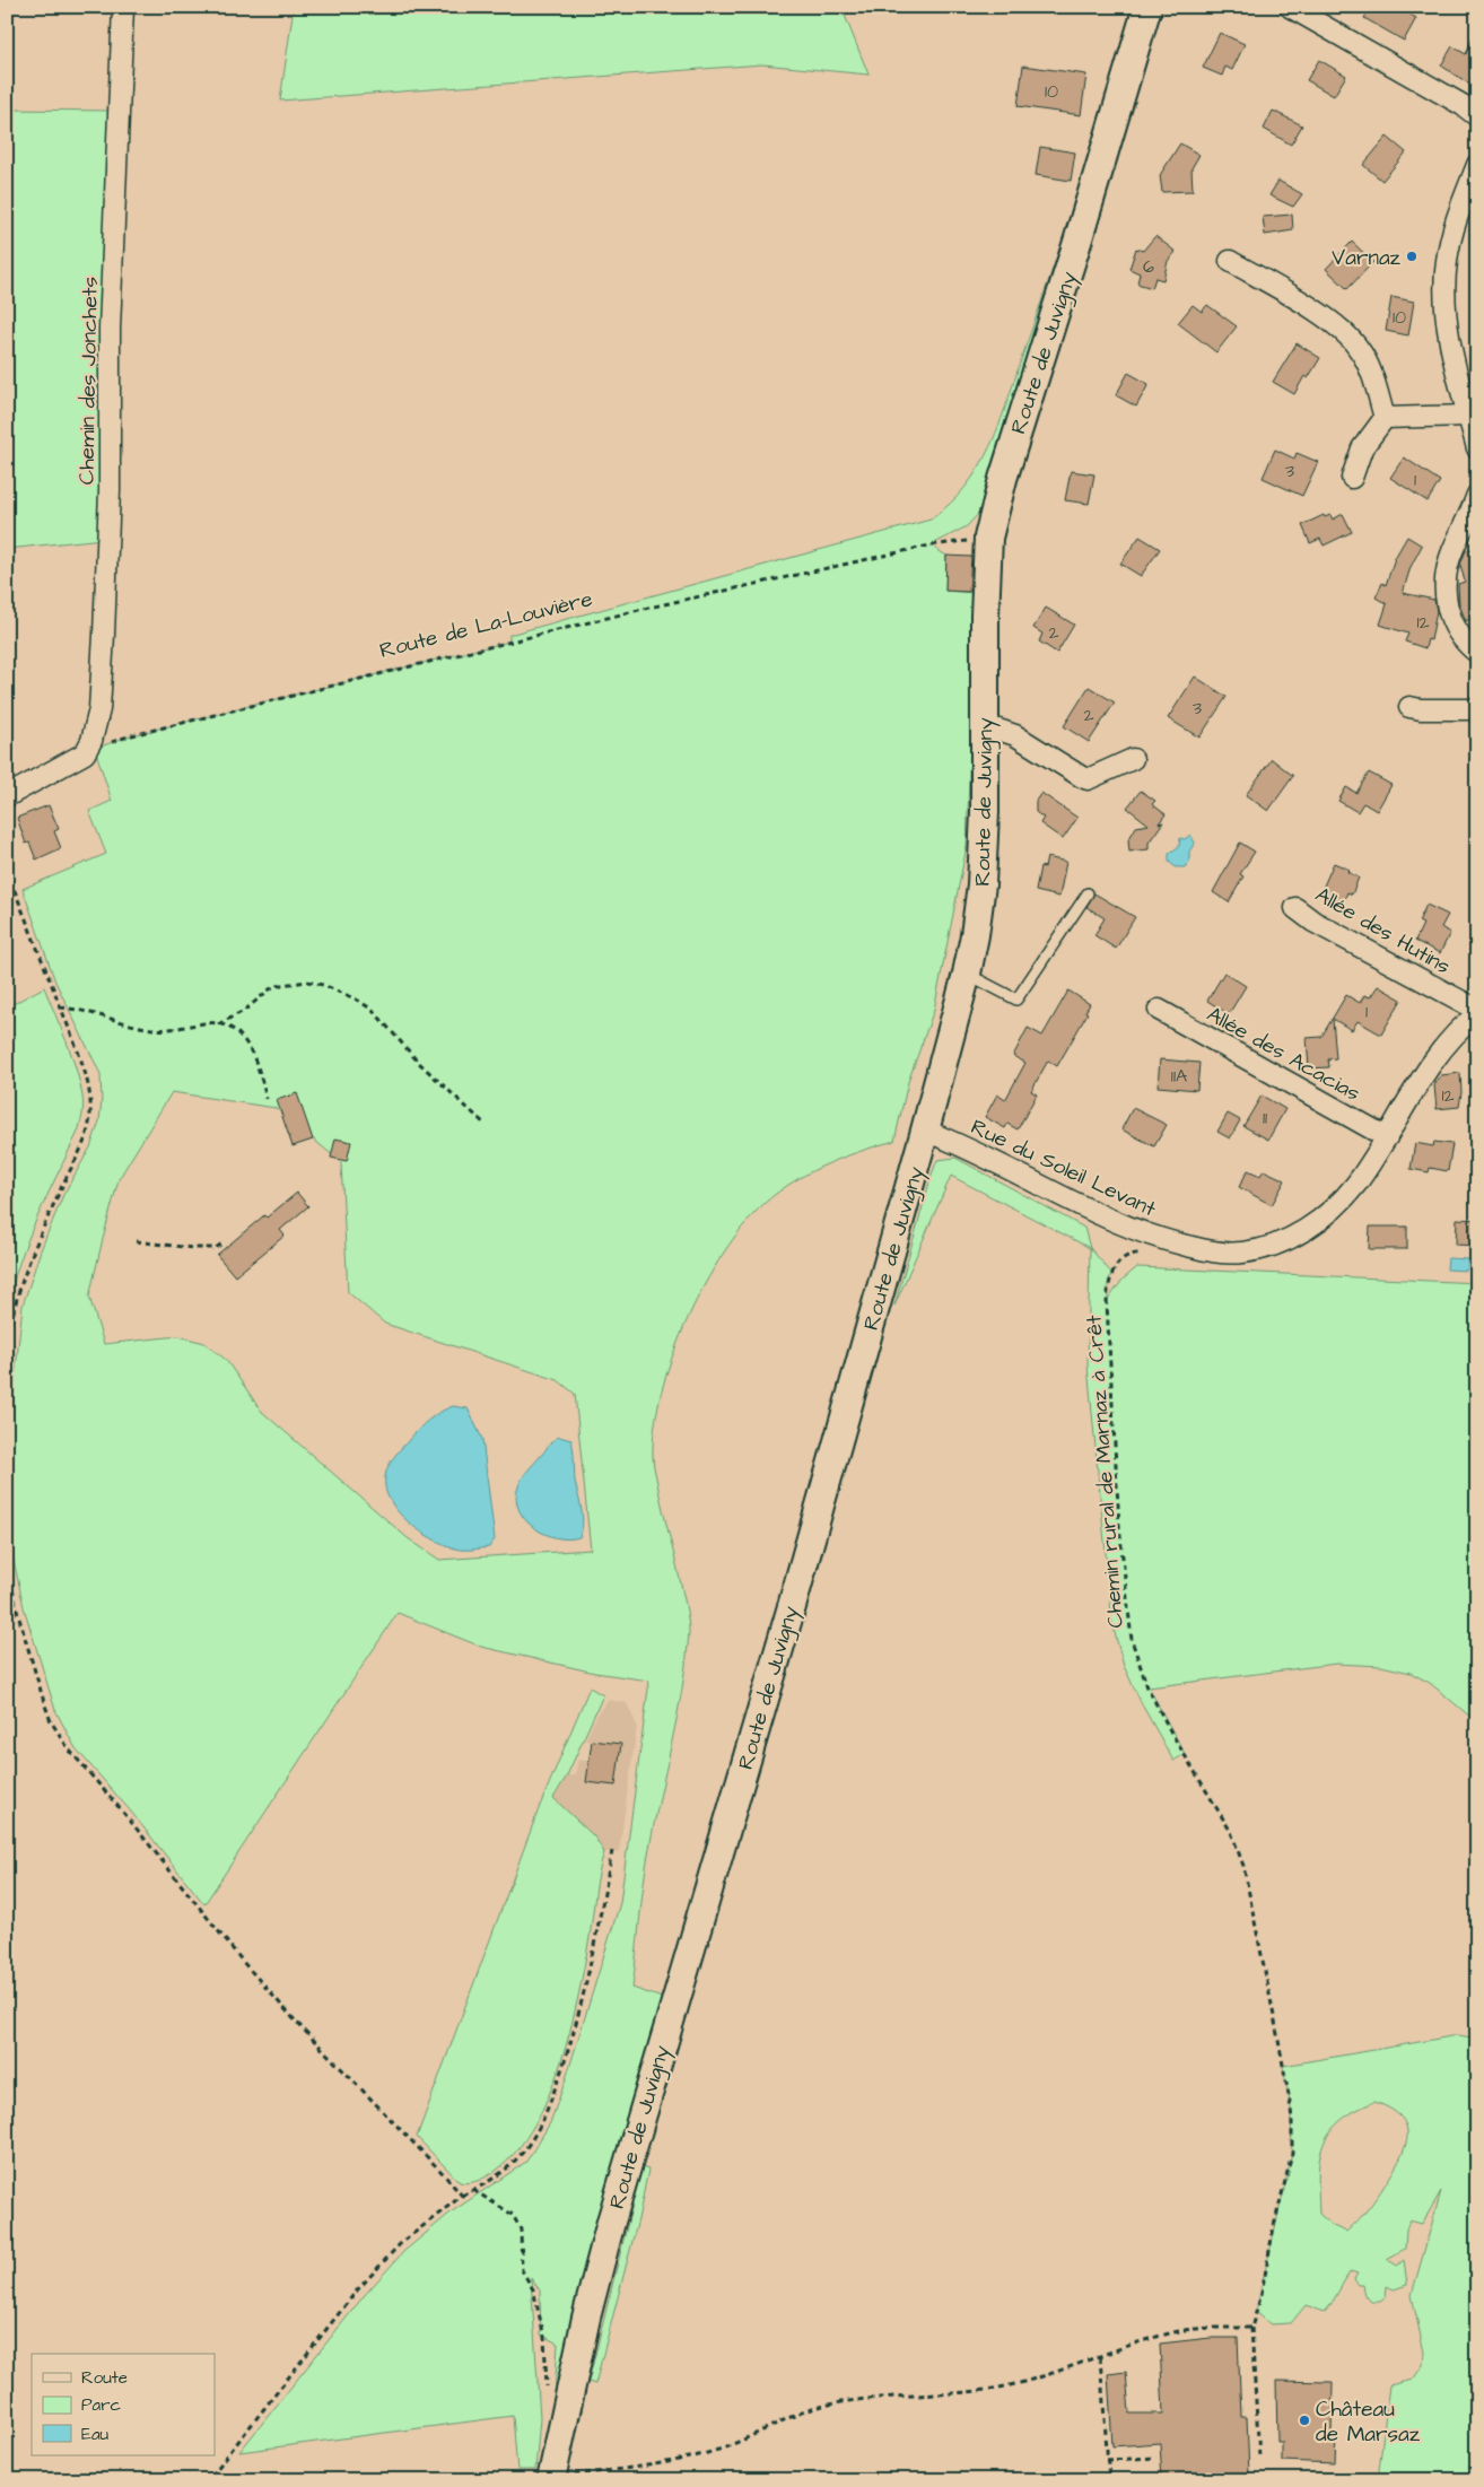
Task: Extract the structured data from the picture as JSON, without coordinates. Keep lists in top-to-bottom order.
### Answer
{
  "streets": {
    "street": [
      "Route de Juvigny",
      "Chemin des Jonchets",
      "Allée des Hutins",
      "Allée des Acacias",
      "Rue du Soleil Levant"
    ],
    "path": ["Route de La-Louvière", "Chemin rural de Marnaz à Crêt"]
  },
  "crossings": [
    ["Route de Juvigny", "Route de La-Louvière"],
    ["Route de Juvigny", "Rue du Soleil Levant"],
    ["Chemin des Jonchets", "Route de La-Louvière"],
    ["Allée des Hutins", "Rue du Soleil Levant"],
    ["Allée des Acacias", "Rue du Soleil Levant"]
  ],
  "places": ["Varnaz", "Château de Marsaz"],
  "house_numbers": [
    "10",
    "6",
    "10",
    "3",
    "1",
    "12",
    "2",
    "3",
    "2",
    "1",
    "11A",
    "12",
    "11"
  ],
  "legend": ["Route", "Parc", "Eau"]
}
